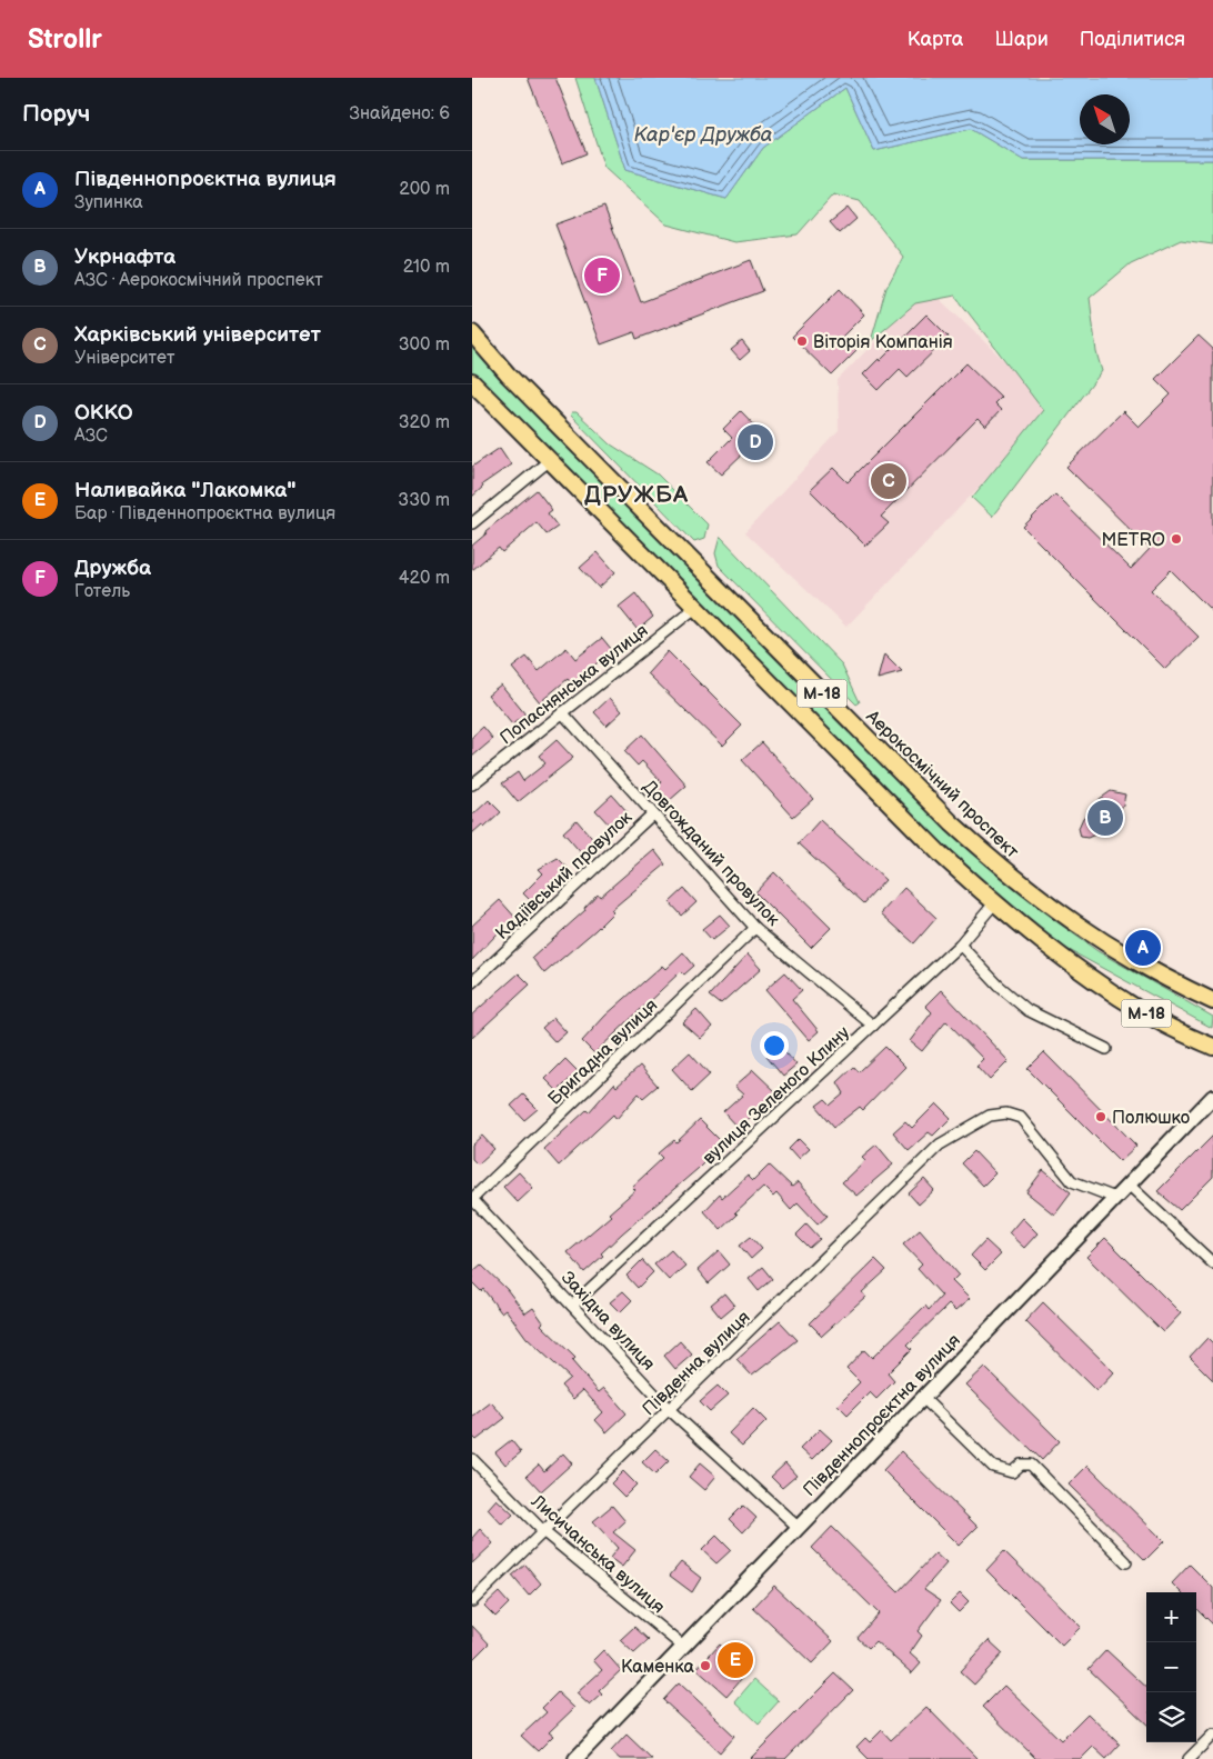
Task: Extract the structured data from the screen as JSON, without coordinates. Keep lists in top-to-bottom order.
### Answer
{
  "streets": {
    "main road": ["М-18", "Аерокосмічний проспект", "Південнопроєктна вулиця"],
    "street": [
      "Попаснянська вулиця",
      "Довгожданий провулок",
      "Кадіївський провулок",
      "Бригадна вулиця",
      "вулиця Зеленого Клину",
      "Західна вулиця",
      "Південна вулиця",
      "Лисичанська вулиця"
    ]
  },
  "crossings": [
    ["Попаснянська вулиця", "М-18"],
    ["Попаснянська вулиця", "Довгожданий провулок"],
    ["М-18", "вулиця Зеленого Клину"],
    ["Довгожданий провулок", "Кадіївський провулок"],
    ["Довгожданий провулок", "Бригадна вулиця"],
    ["Довгожданий провулок", "вулиця Зеленого Клину"],
    ["Бригадна вулиця", "Західна вулиця"],
    ["вулиця Зеленого Клину", "Західна вулиця"],
    ["Західна вулиця", "Південна вулиця"],
    ["Західна вулиця", "Південнопроєктна вулиця"],
    ["Південна вулиця", "Південнопроєктна вулиця"],
    ["Південна вулиця", "Лисичанська вулиця"],
    ["Південнопроєктна вулиця", "Лисичанська вулиця"]
  ],
  "districts": ["ДРУЖБА"],
  "water": ["Кар'єр Дружба"],
  "places": [
    "Віторія Компанія",
    "METRO",
    "Полюшко",
    "Каменка"
  ],
  "north": "top left",
  "page": {
    "header": "Strollr",
    "nav": ["Карта", "Шари", "Поділитися"],
    "heading": ["Поруч", "Знайдено: 6"],
    "list": [
      {
        "mark": "A",
        "name": "Південнопроєктна вулиця",
        "note": "Зупинка",
        "value": "200 m"
      },
      {
        "mark": "B",
        "name": "Укрнафта",
        "note": "АЗС · Аерокосмічний проспект",
        "value": "210 m"
      },
      {
        "mark": "C",
        "name": "Харківський університет",
        "note": "Університет",
        "value": "300 m"
      },
      {
        "mark": "D",
        "name": "ОККО",
        "note": "АЗС",
        "value": "320 m"
      },
      {
        "mark": "E",
        "name": "Наливайка \"Лакомка\"",
        "note": "Бар · Південнопроєктна вулиця",
        "value": "330 m"
      },
      {
        "mark": "F",
        "name": "Дружба",
        "note": "Готель",
        "value": "420 m"
      }
    ],
    "pins": [
      "F",
      "D",
      "C",
      "B",
      "A",
      "E"
    ],
    "map_buttons": ["+", "−"]
  }
}
